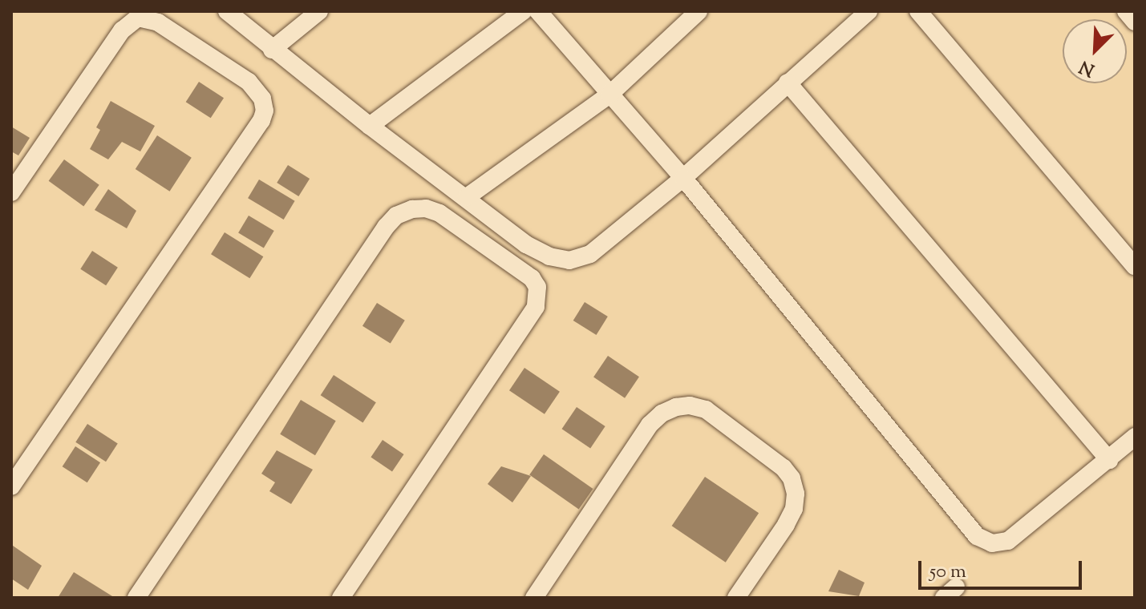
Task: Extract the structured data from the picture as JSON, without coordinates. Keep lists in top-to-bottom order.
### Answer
{
  "scale_bar": "50 m",
  "north": "bottom left"
}
